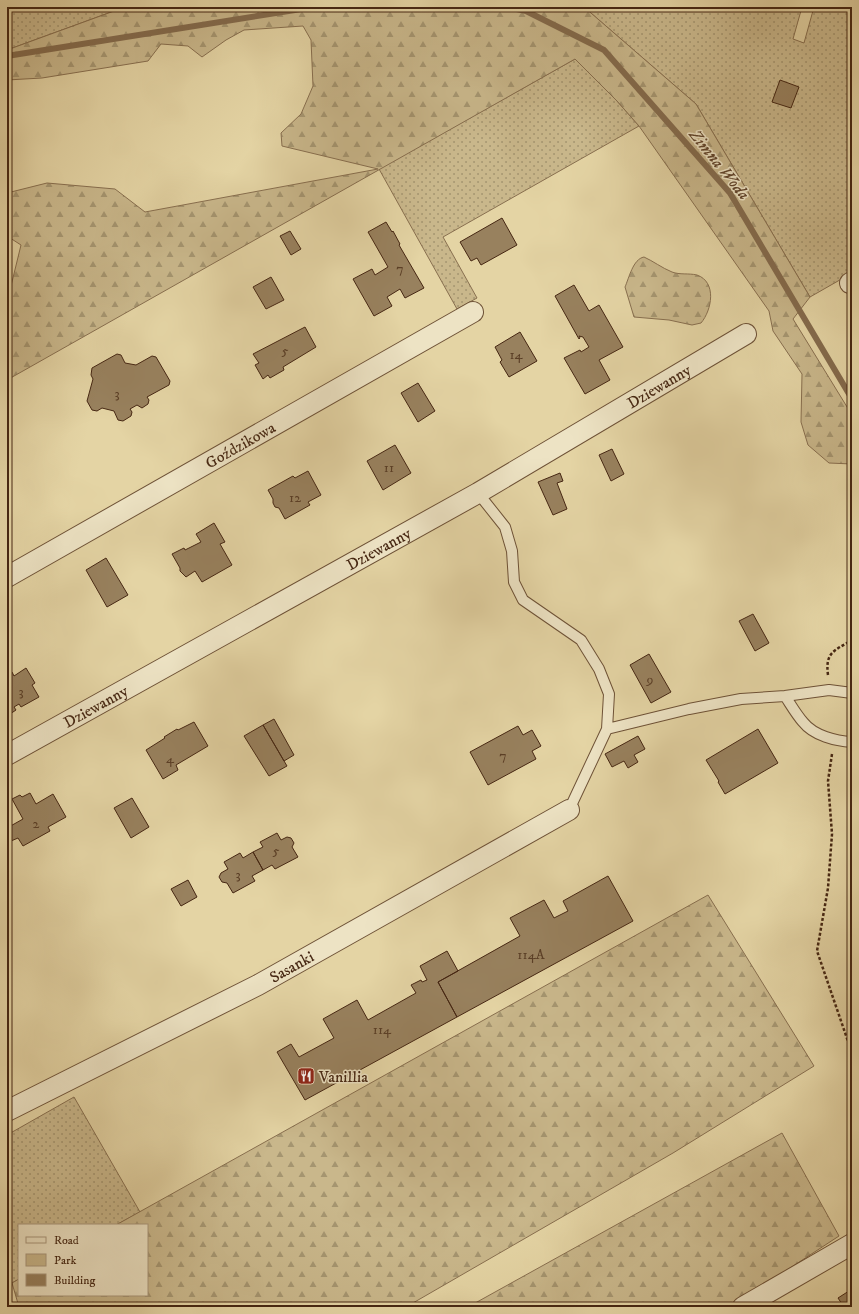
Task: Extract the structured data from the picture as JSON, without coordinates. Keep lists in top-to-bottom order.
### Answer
{
  "streets": {
    "street": ["Dziewanny", "Goździkowa", "Sasanki"]
  },
  "water": ["Zimna Woda"],
  "places": {
    "restaurant": ["Vanillia"]
  },
  "house_numbers": [
    "7",
    "5",
    "14",
    "3",
    "11",
    "12",
    "9",
    "3",
    "7",
    "4",
    "2",
    "5",
    "3",
    "114A",
    "114"
  ],
  "legend": ["Road", "Park", "Building"]
}
